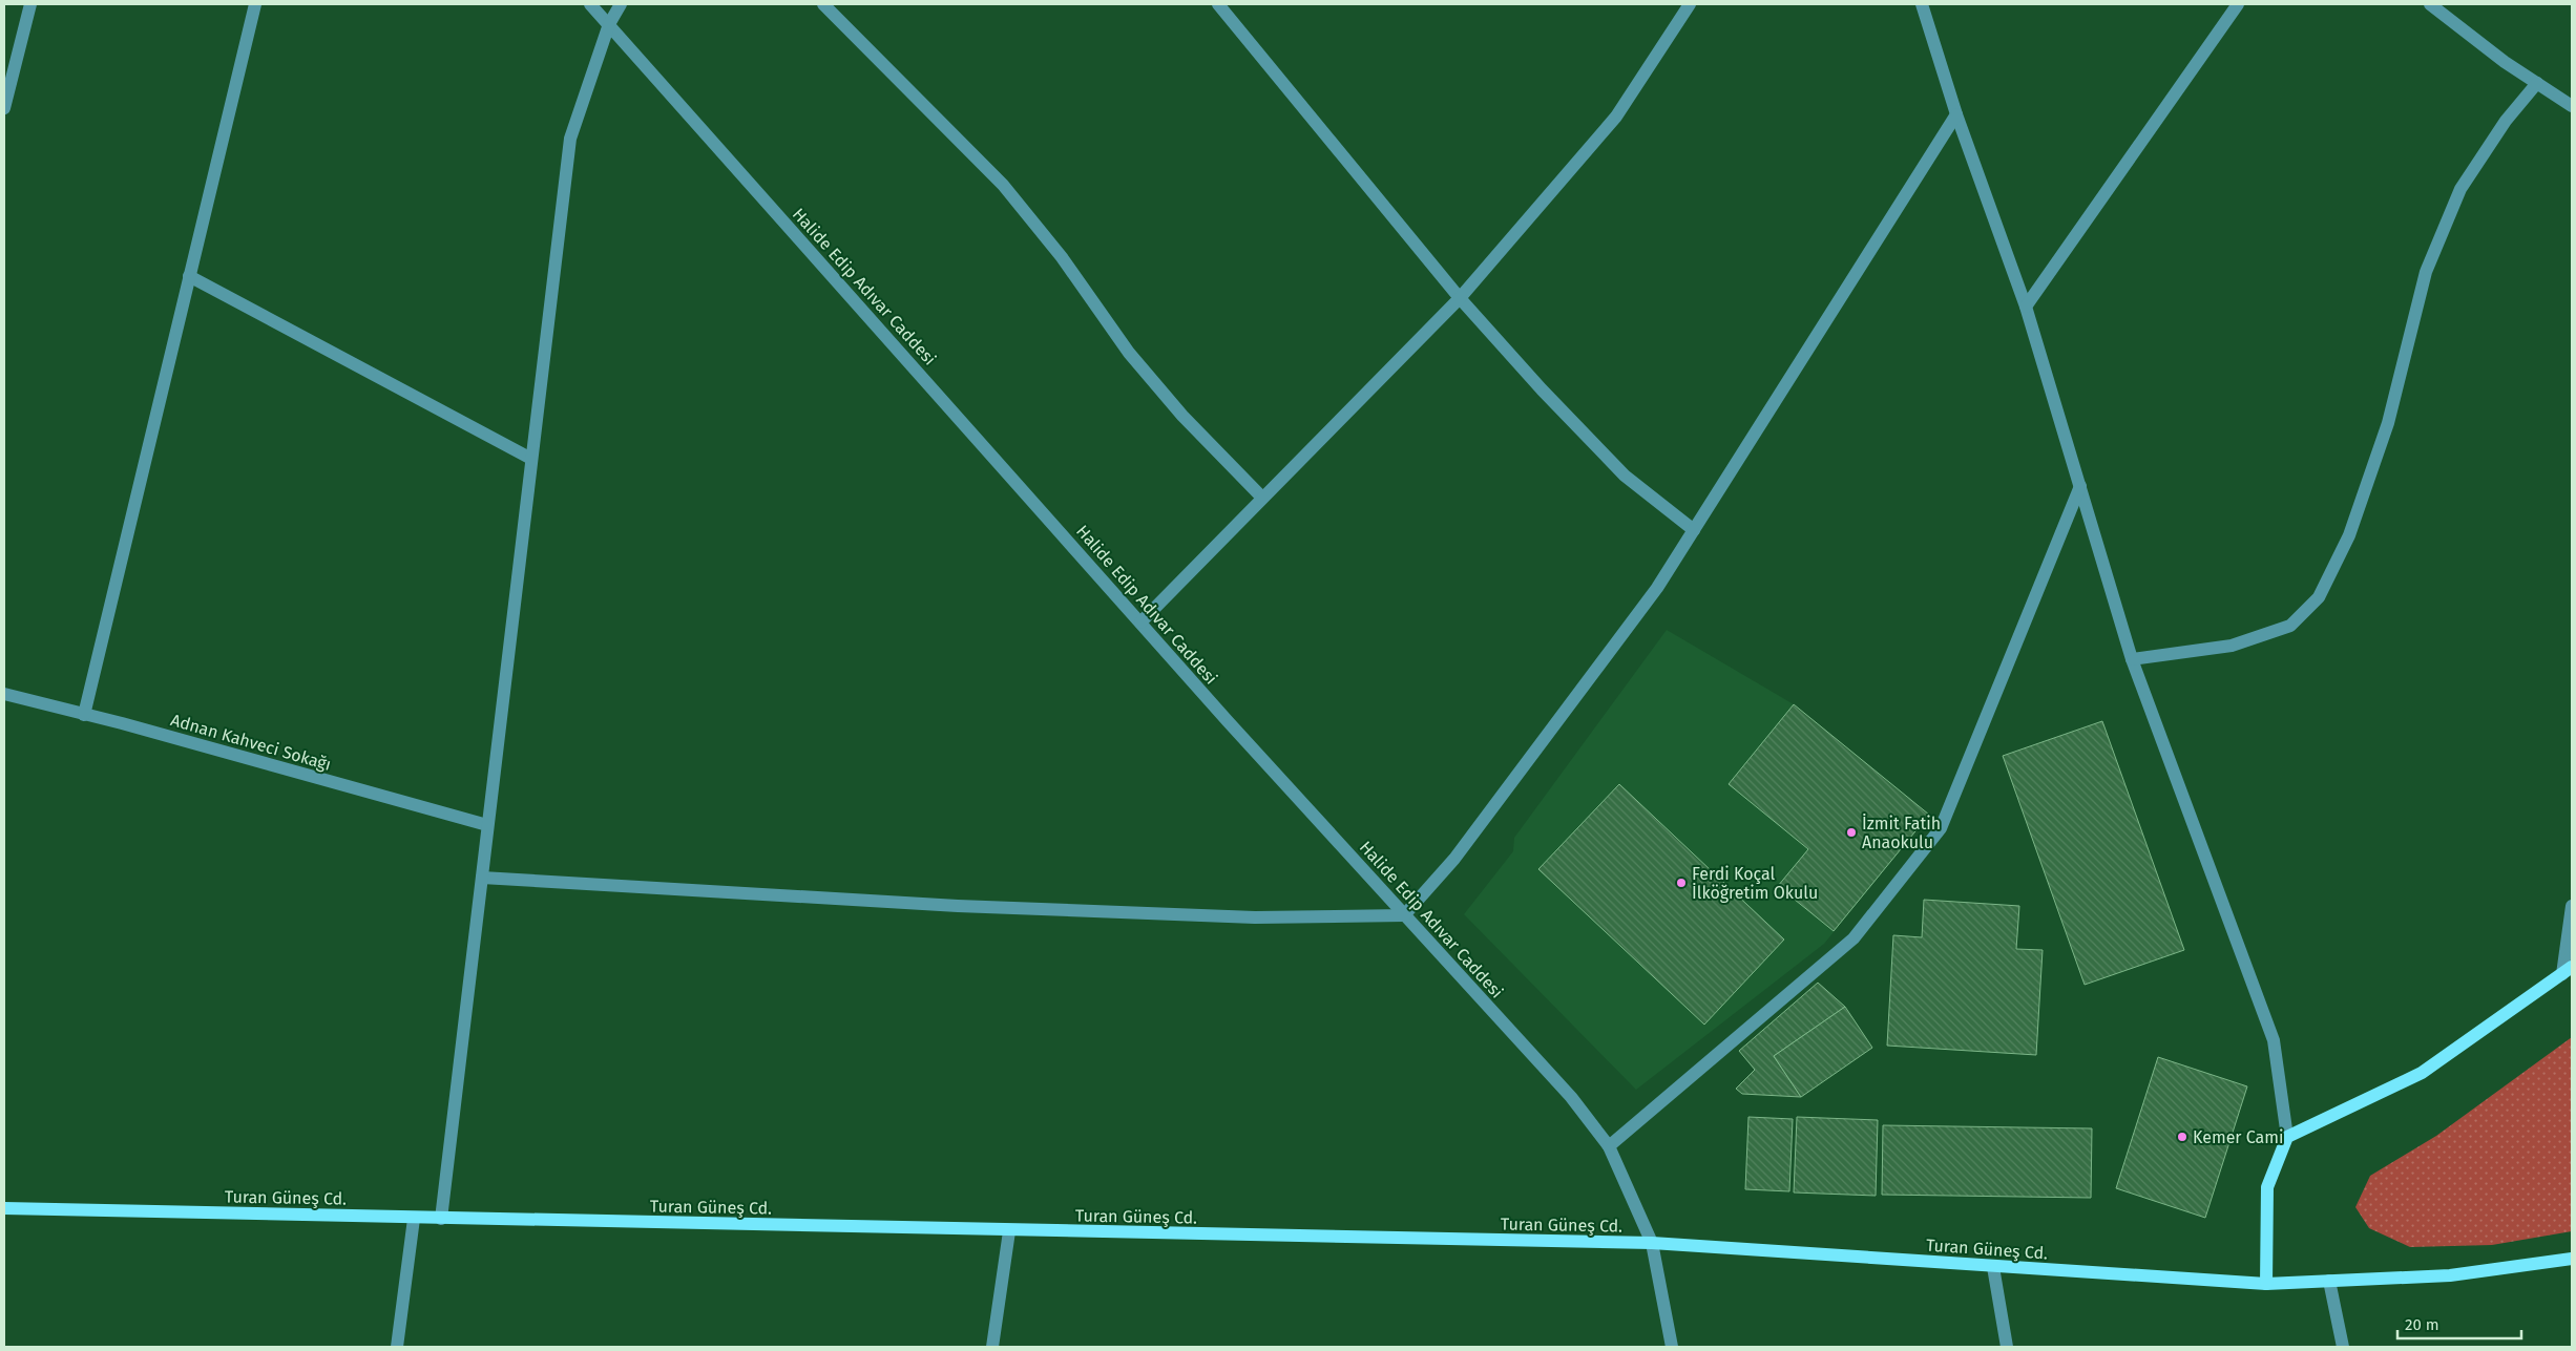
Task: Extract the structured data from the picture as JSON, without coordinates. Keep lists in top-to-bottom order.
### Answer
{
  "streets": {
    "main road": ["Turan Güneş Cd."],
    "street": ["Halide Edip Adıvar Caddesi", "Adnan Kahveci Sokağı"]
  },
  "crossings": [
    ["Halide Edip Adıvar Caddesi", "Turan Güneş Cd."]
  ],
  "places": ["İzmit Fatih Anaokulu", "Ferdi Koçal İlköğretim Okulu", "Kemer Cami"],
  "scale_bar": "20 m"
}
